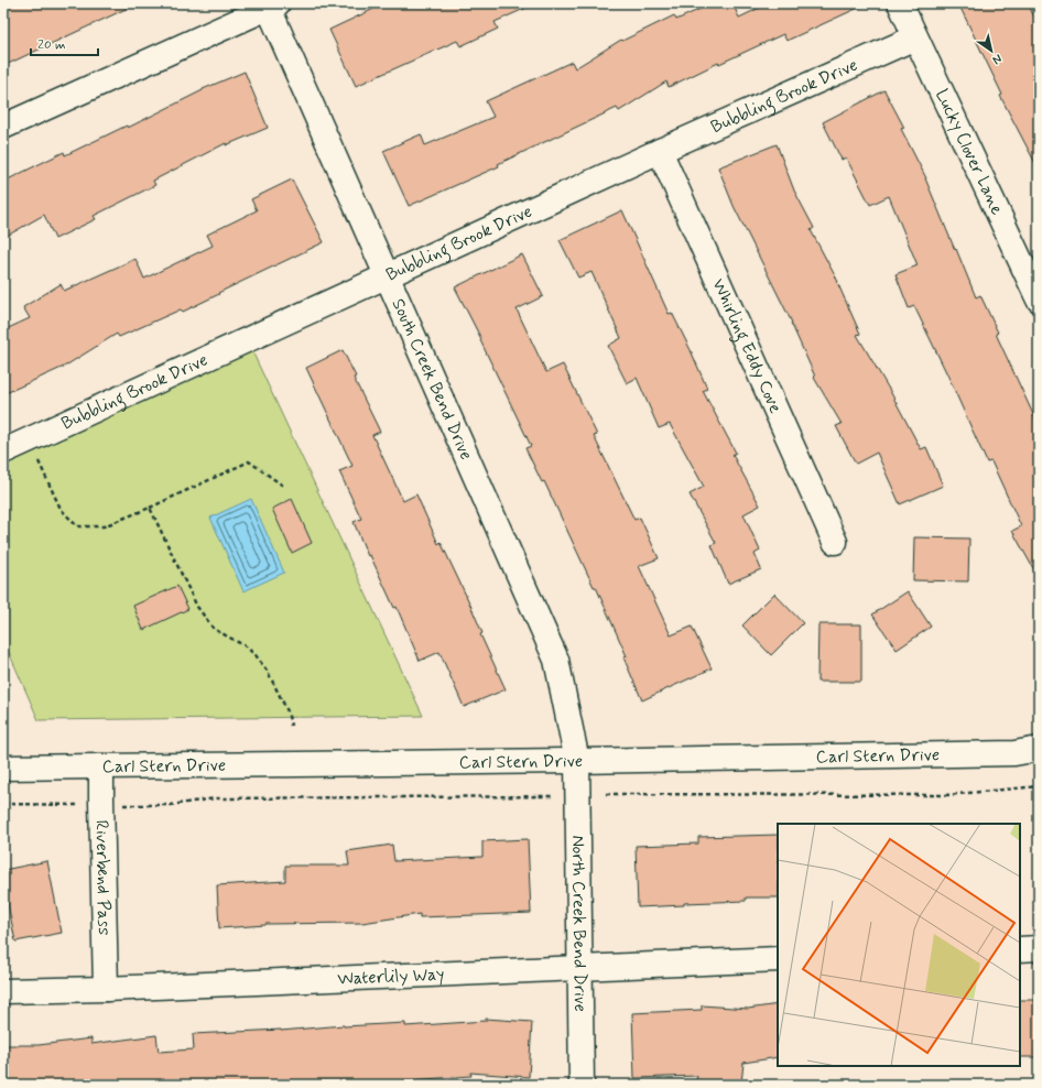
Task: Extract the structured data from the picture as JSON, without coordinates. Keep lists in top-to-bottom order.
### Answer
{
  "streets": {
    "street": [
      "Bubbling Brook Drive",
      "Lucky Clover Lane",
      "Whirling Eddy Cove",
      "South Creek Bend Drive",
      "Carl Stern Drive",
      "Riverbend Pass",
      "North Creek Bend Drive",
      "Waterlily Way"
    ]
  },
  "crossings": [
    ["Bubbling Brook Drive", "Lucky Clover Lane"],
    ["Bubbling Brook Drive", "Whirling Eddy Cove"],
    ["Bubbling Brook Drive", "South Creek Bend Drive"],
    ["South Creek Bend Drive", "Carl Stern Drive"],
    ["South Creek Bend Drive", "North Creek Bend Drive"],
    ["Carl Stern Drive", "Riverbend Pass"],
    ["Carl Stern Drive", "North Creek Bend Drive"],
    ["Riverbend Pass", "Waterlily Way"],
    ["North Creek Bend Drive", "Waterlily Way"]
  ],
  "scale_bar": "20 m",
  "north": "bottom right"
}
